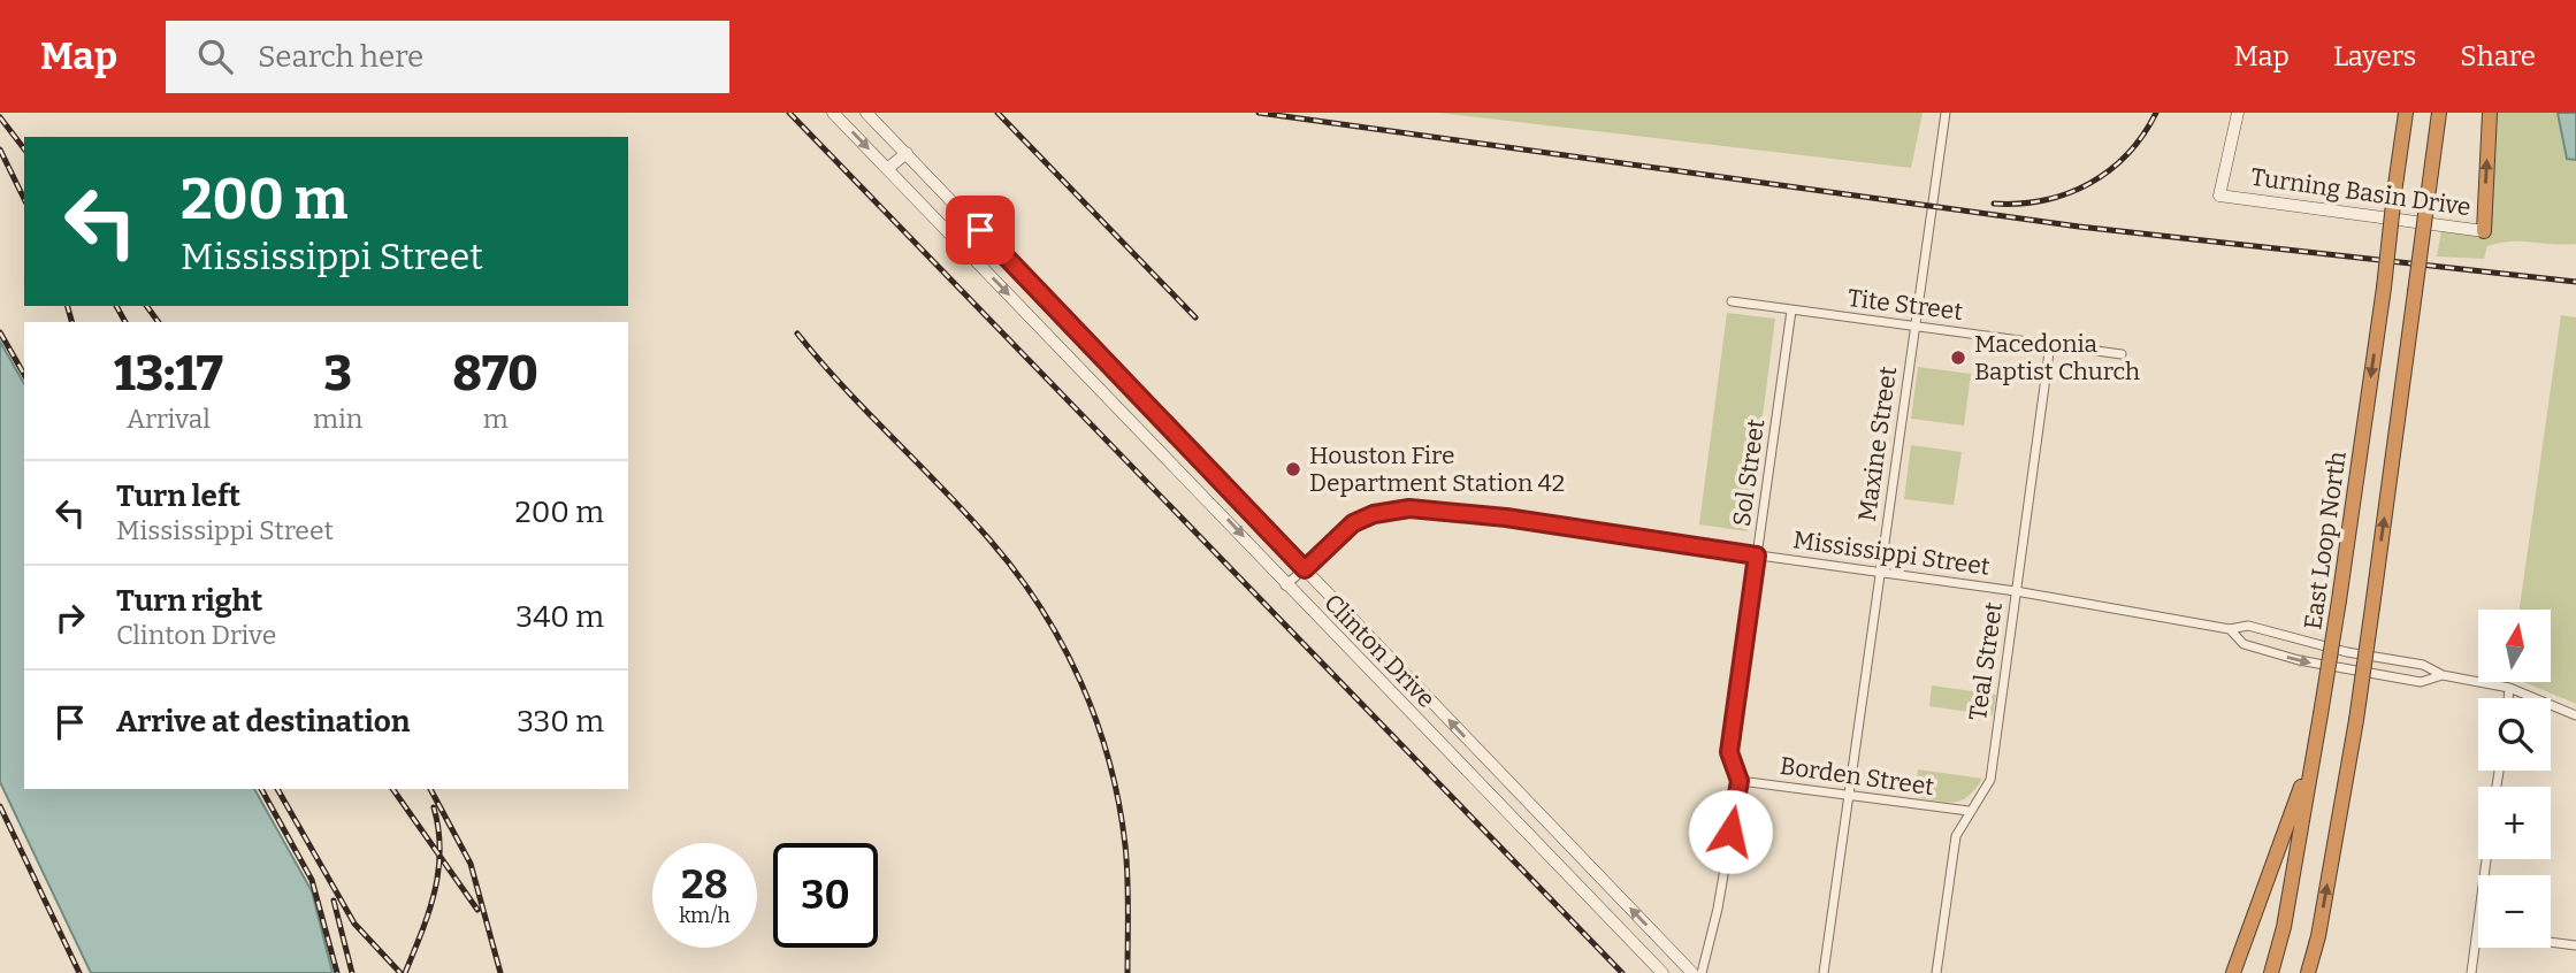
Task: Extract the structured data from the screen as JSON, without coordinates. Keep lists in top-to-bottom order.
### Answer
{
  "streets": {
    "highway": ["East Loop North"],
    "main road": ["Turning Basin Drive", "Clinton Drive"],
    "street": [
      "Tite Street",
      "Maxine Street",
      "Sol Street",
      "Mississippi Street",
      "Teal Street",
      "Borden Street"
    ]
  },
  "crossings": [
    ["Tite Street", "Maxine Street"],
    ["Tite Street", "Sol Street"],
    ["Tite Street", "Teal Street"],
    ["Maxine Street", "Mississippi Street"],
    ["Maxine Street", "Borden Street"],
    ["Sol Street", "Mississippi Street"],
    ["Sol Street", "Borden Street"],
    ["Mississippi Street", "Clinton Drive"],
    ["Mississippi Street", "Teal Street"],
    ["Teal Street", "Borden Street"]
  ],
  "places": ["Macedonia Baptist Church", "Houston Fire Department Station 42"],
  "north": "top",
  "page": {
    "header": "Map",
    "search": "Search here",
    "nav": ["Map", "Layers", "Share"],
    "turn": ["200 m", "Mississippi Street"],
    "eta": [
      "13:17",
      "Arrival",
      "3",
      "min",
      "870",
      "m"
    ],
    "list": [
      {
        "name": "Turn left",
        "note": "Mississippi Street",
        "value": "200 m"
      },
      {
        "name": "Turn right",
        "note": "Clinton Drive",
        "value": "340 m"
      },
      {
        "name": "Arrive at destination",
        "value": "330 m"
      }
    ],
    "map_buttons": ["+", "−"],
    "speed": "28 km/h",
    "limit": "30"
  }
}
